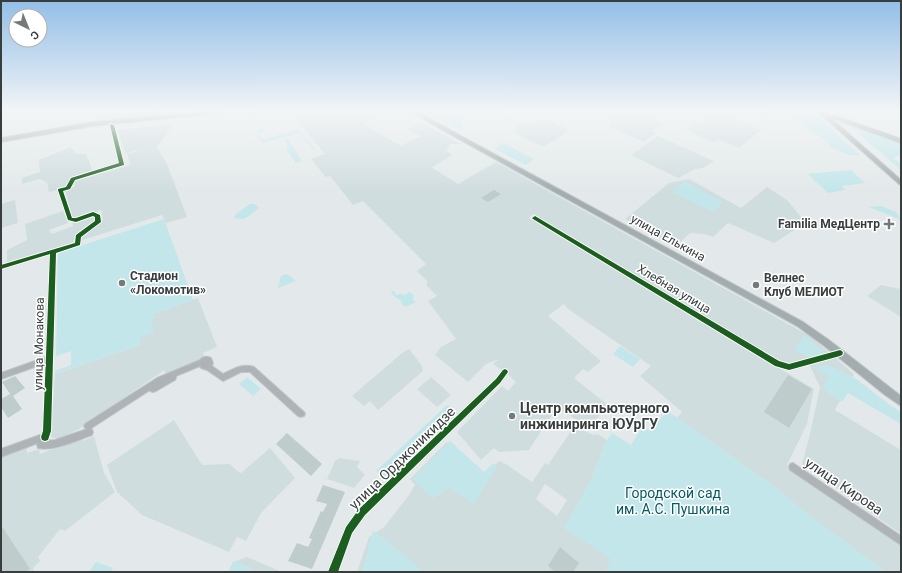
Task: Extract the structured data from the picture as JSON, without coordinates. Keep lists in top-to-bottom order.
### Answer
{
  "streets": {
    "main road": ["улица Елькина"],
    "street": [
      "Хлебная улица",
      "улица Монакова",
      "улица Орджоникидзе",
      "улица Кирова"
    ]
  },
  "crossings": [
    ["улица Елькина", "Хлебная улица"]
  ],
  "parks": ["Городской сад им. А.С. Пушкина"],
  "places": {
    "health": ["Familia МедЦентр"],
    "other": ["Стадион «Локомотив»", "Велнес Клуб МЕЛИОТ", "Центр компьютерного инжиниринга ЮУрГУ"]
  },
  "north": "bottom right"
}
